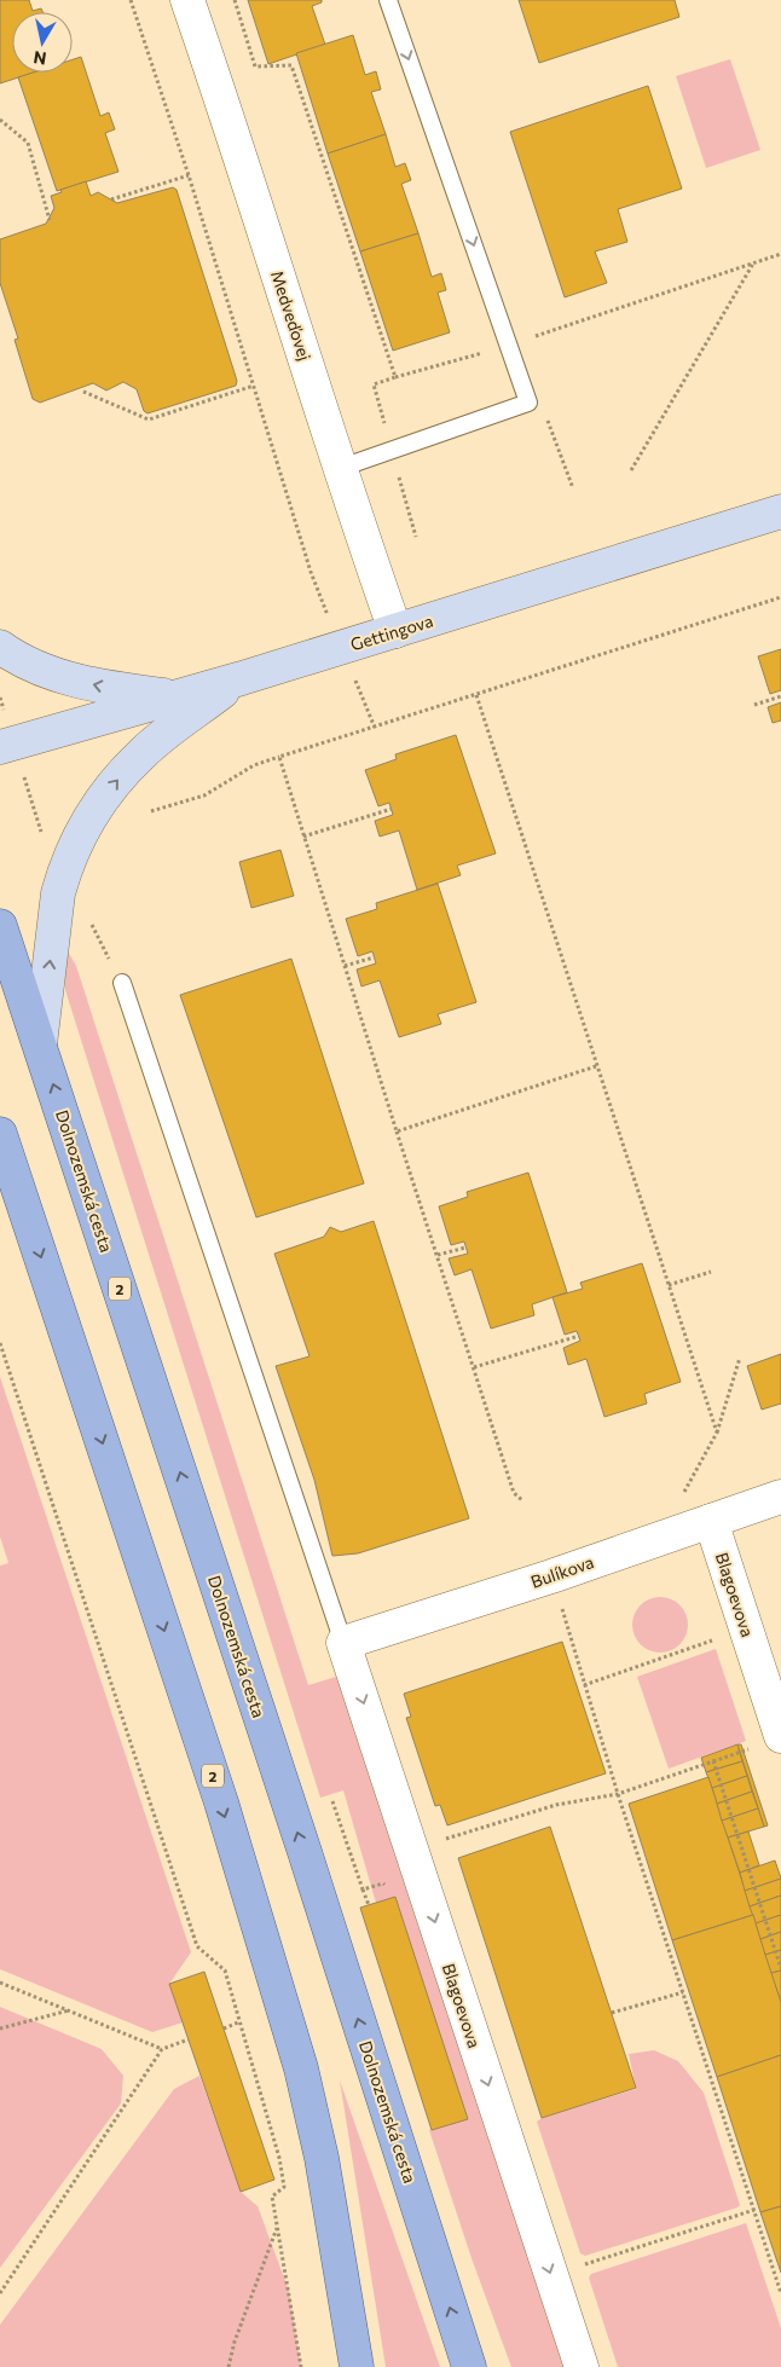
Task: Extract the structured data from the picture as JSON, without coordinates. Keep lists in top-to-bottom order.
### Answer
{
  "streets": {
    "main road": ["Dolnozemská cesta", "2"],
    "street": [
      "Medveďovej",
      "Gettingova",
      "Bulíkova",
      "Blagoevova"
    ]
  },
  "crossings": [
    ["Medveďovej", "Gettingova"],
    ["Bulíkova", "Blagoevova"]
  ],
  "one_way": ["Blagoevova"],
  "north": "bottom"
}
